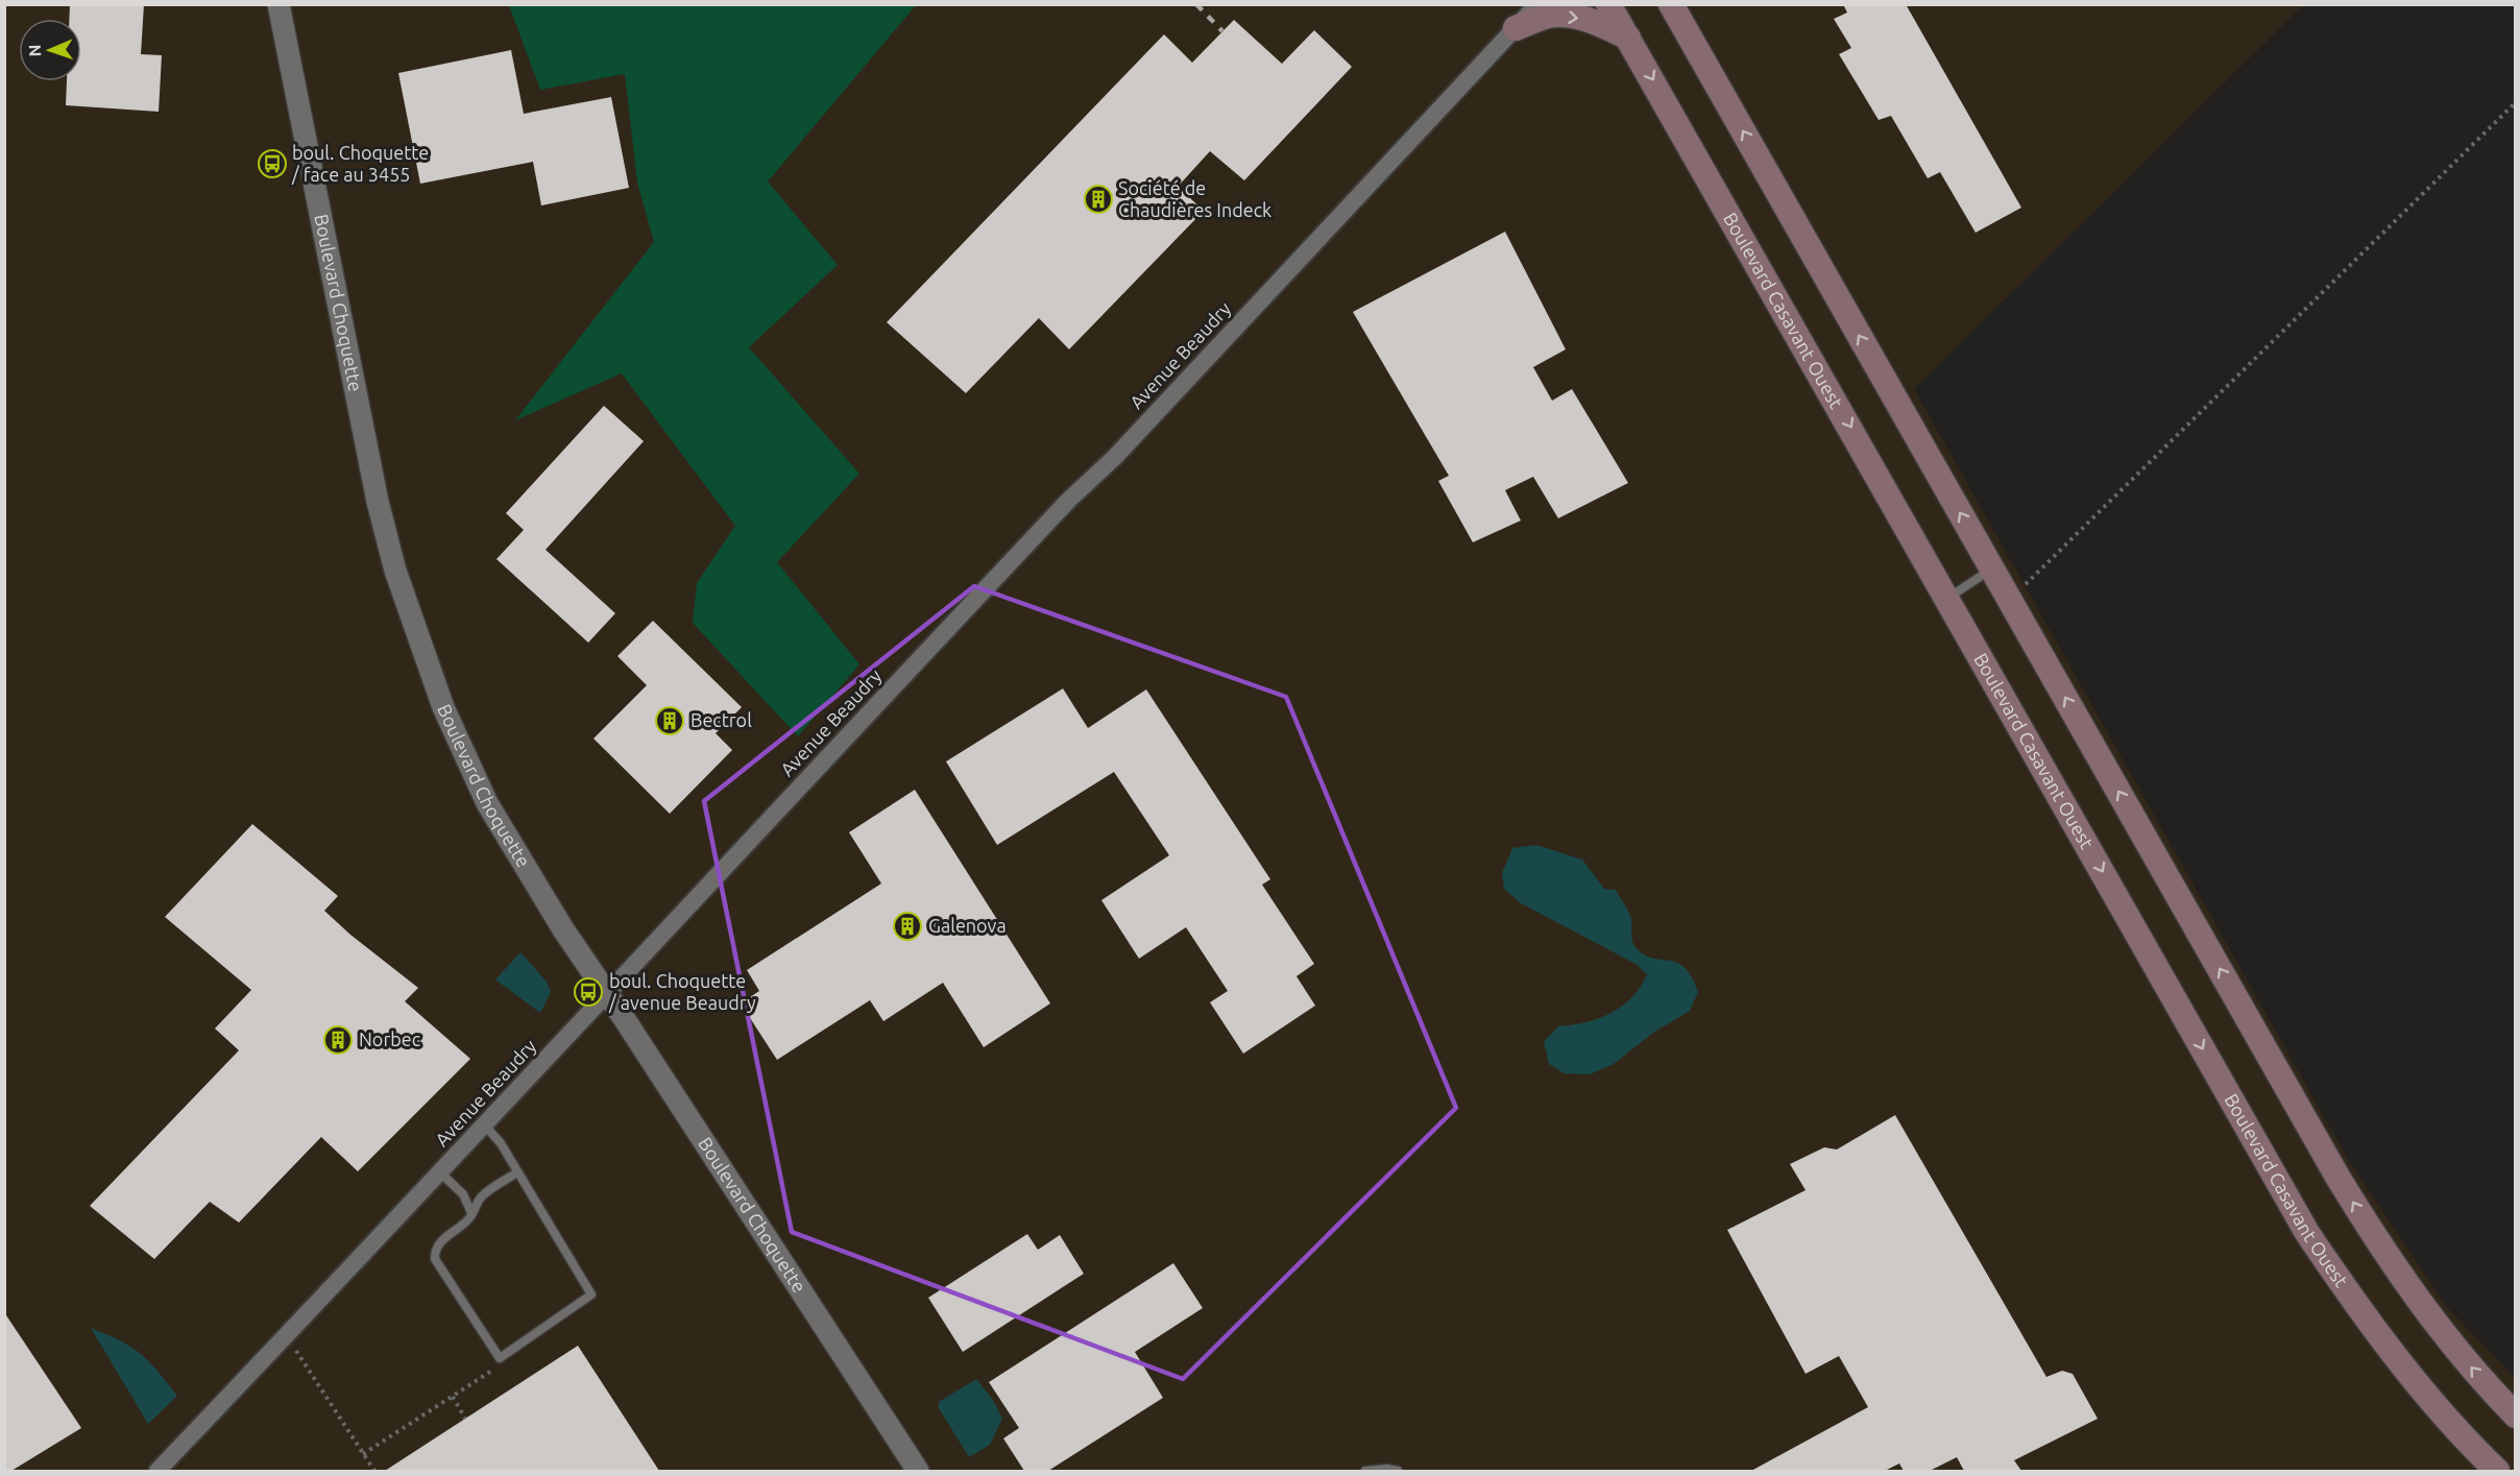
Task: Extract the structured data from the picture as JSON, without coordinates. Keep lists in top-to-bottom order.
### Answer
{
  "streets": {
    "main road": ["Boulevard Casavant Ouest"],
    "street": ["Boulevard Choquette", "Avenue Beaudry"]
  },
  "crossings": [
    ["Boulevard Choquette", "Avenue Beaudry"]
  ],
  "places": {
    "bus stop": ["boul. Choquette / face au 3455", "boul. Choquette / avenue Beaudry"],
    "building": [
      "Société de Chaudières Indeck",
      "Bectrol",
      "Galenova",
      "Norbec"
    ]
  },
  "north": "left"
}
